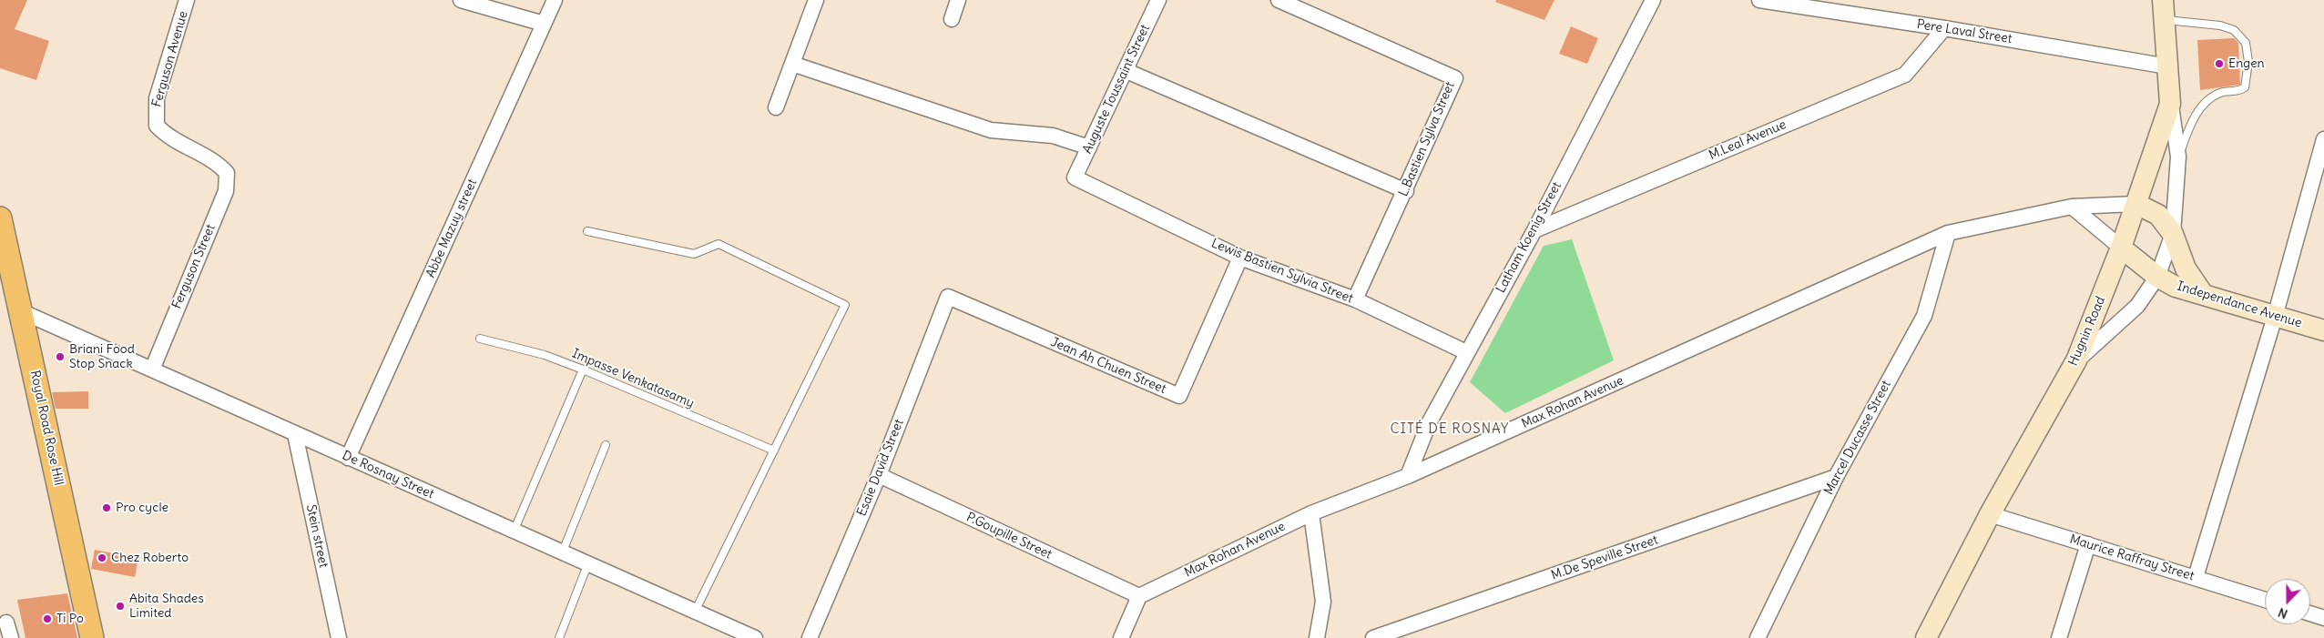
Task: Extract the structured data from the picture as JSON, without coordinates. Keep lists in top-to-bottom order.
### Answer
{
  "streets": {
    "main road": ["Independance Avenue", "Hugnin Road", "Royal Road Rose Hill"],
    "street": [
      "Pere Laval Street",
      "Ferguson Avenue",
      "Auguste Toussaint Street",
      "L.Bastien Sylva Street",
      "M.Leal Avenue",
      "Abbe Mazuy street",
      "Latham Koenig Street",
      "Ferguson Street",
      "Lewis Bastien Sylvia Street",
      "Jean Ah Chuen Street",
      "Max Rohan Avenue",
      "Marcel Ducasse Street",
      "Esaie David Street",
      "De Rosnay Street",
      "Stein street",
      "P.Goupille Street",
      "M.De Speville Street",
      "Maurice Raffray Street"
    ],
    "lane": ["Impasse Venkatasamy"]
  },
  "crossings": [
    ["Pere Laval Street", "M.Leal Avenue"],
    ["Pere Laval Street", "Hugnin Road"],
    ["Ferguson Avenue", "Ferguson Street"],
    ["Auguste Toussaint Street", "Lewis Bastien Sylvia Street"],
    ["L.Bastien Sylva Street", "Lewis Bastien Sylvia Street"],
    ["M.Leal Avenue", "Latham Koenig Street"],
    ["Abbe Mazuy street", "De Rosnay Street"],
    ["Latham Koenig Street", "Lewis Bastien Sylvia Street"],
    ["Latham Koenig Street", "Max Rohan Avenue"],
    ["Ferguson Street", "De Rosnay Street"],
    ["Lewis Bastien Sylvia Street", "Jean Ah Chuen Street"],
    ["Independance Avenue", "Hugnin Road"],
    ["Independance Avenue", "Max Rohan Avenue"],
    ["Hugnin Road", "Max Rohan Avenue"],
    ["Hugnin Road", "Maurice Raffray Street"],
    ["Jean Ah Chuen Street", "Esaie David Street"],
    ["Max Rohan Avenue", "Marcel Ducasse Street"],
    ["Max Rohan Avenue", "P.Goupille Street"],
    ["Royal Road Rose Hill", "De Rosnay Street"],
    ["Marcel Ducasse Street", "M.De Speville Street"],
    ["Esaie David Street", "P.Goupille Street"],
    ["De Rosnay Street", "Stein street"]
  ],
  "districts": ["CITÉ DE ROSNAY"],
  "places": [
    "Engen",
    "Briani Food Stop Snack",
    "Pro cycle",
    "Chez Roberto",
    "Abita Shades Limited",
    "Ti Po"
  ],
  "north": "bottom"
}
